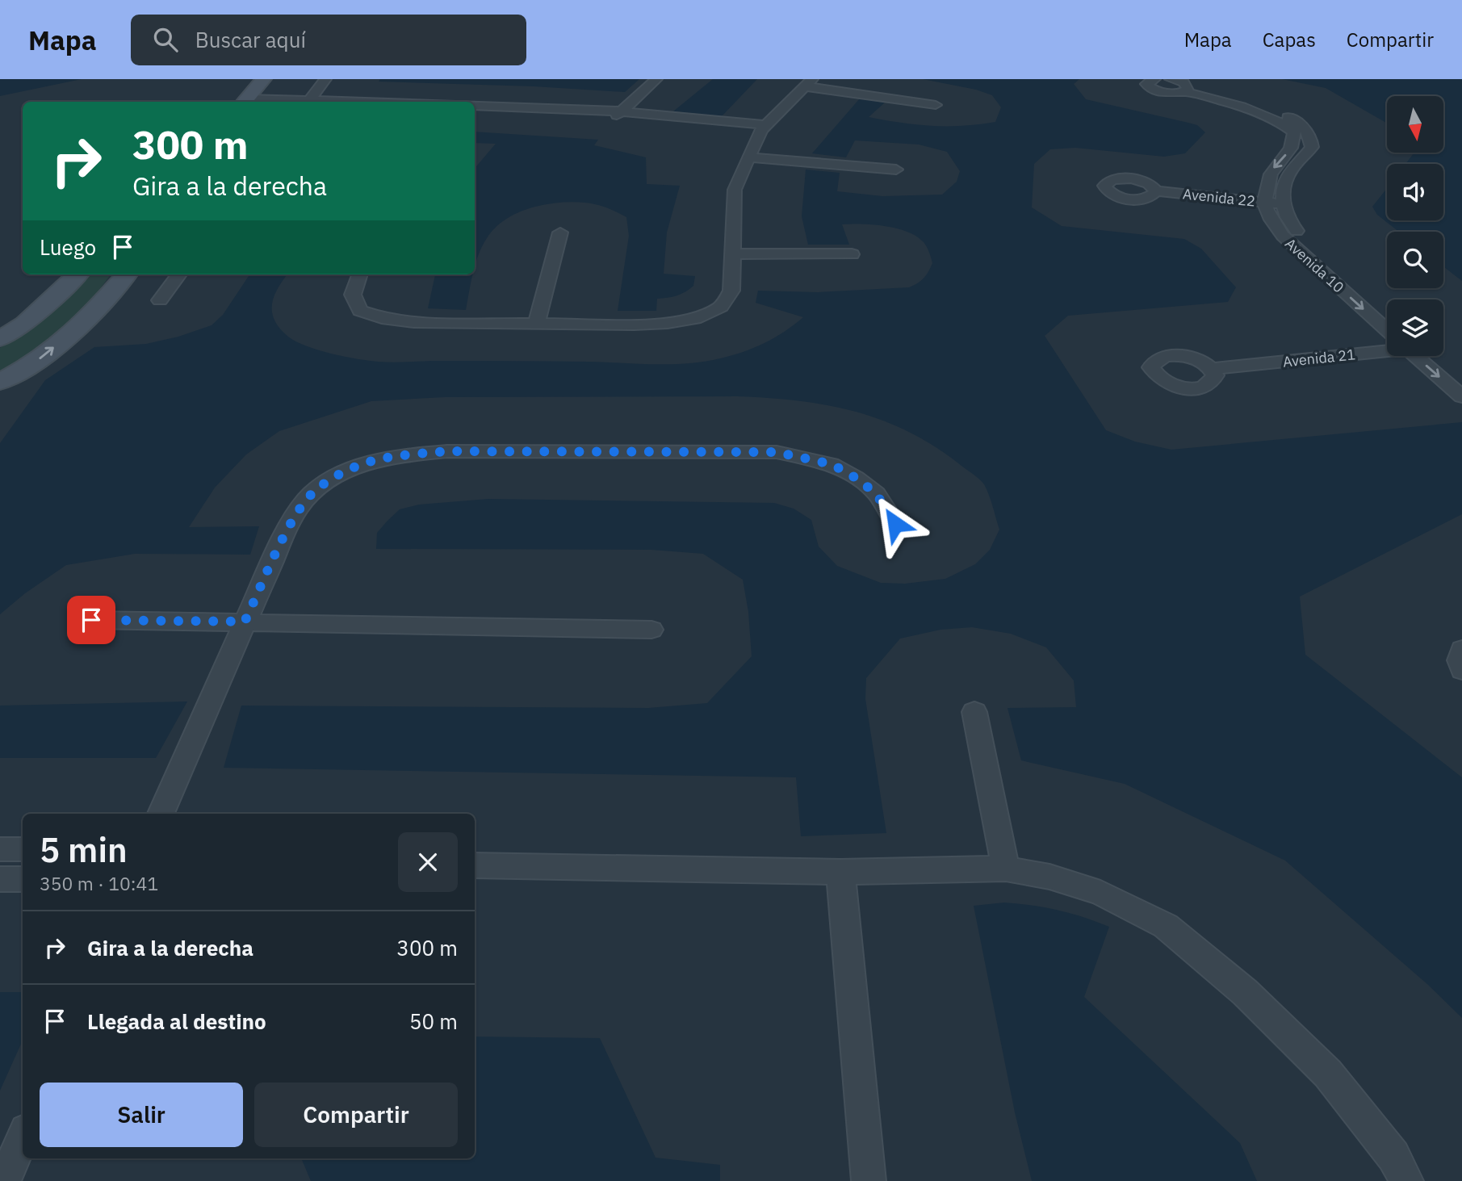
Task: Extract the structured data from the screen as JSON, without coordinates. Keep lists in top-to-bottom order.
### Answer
{
  "streets": {
    "street": ["Avenida 22", "Avenida 10", "Avenida 21"]
  },
  "crossings": [
    ["Avenida 22", "Avenida 10"]
  ],
  "north": "bottom",
  "page": {
    "header": "Mapa",
    "search": "Buscar aquí",
    "nav": ["Mapa", "Capas", "Compartir"],
    "turn": ["300 m", "Gira a la derecha"],
    "then": "Luego",
    "heading": ["5 min", "350 m · 10:41"],
    "list": [
      {
        "name": "Gira a la derecha",
        "value": "300 m"
      },
      {
        "name": "Llegada al destino",
        "value": "50 m"
      }
    ],
    "buttons": ["Salir", "Compartir"]
  }
}
